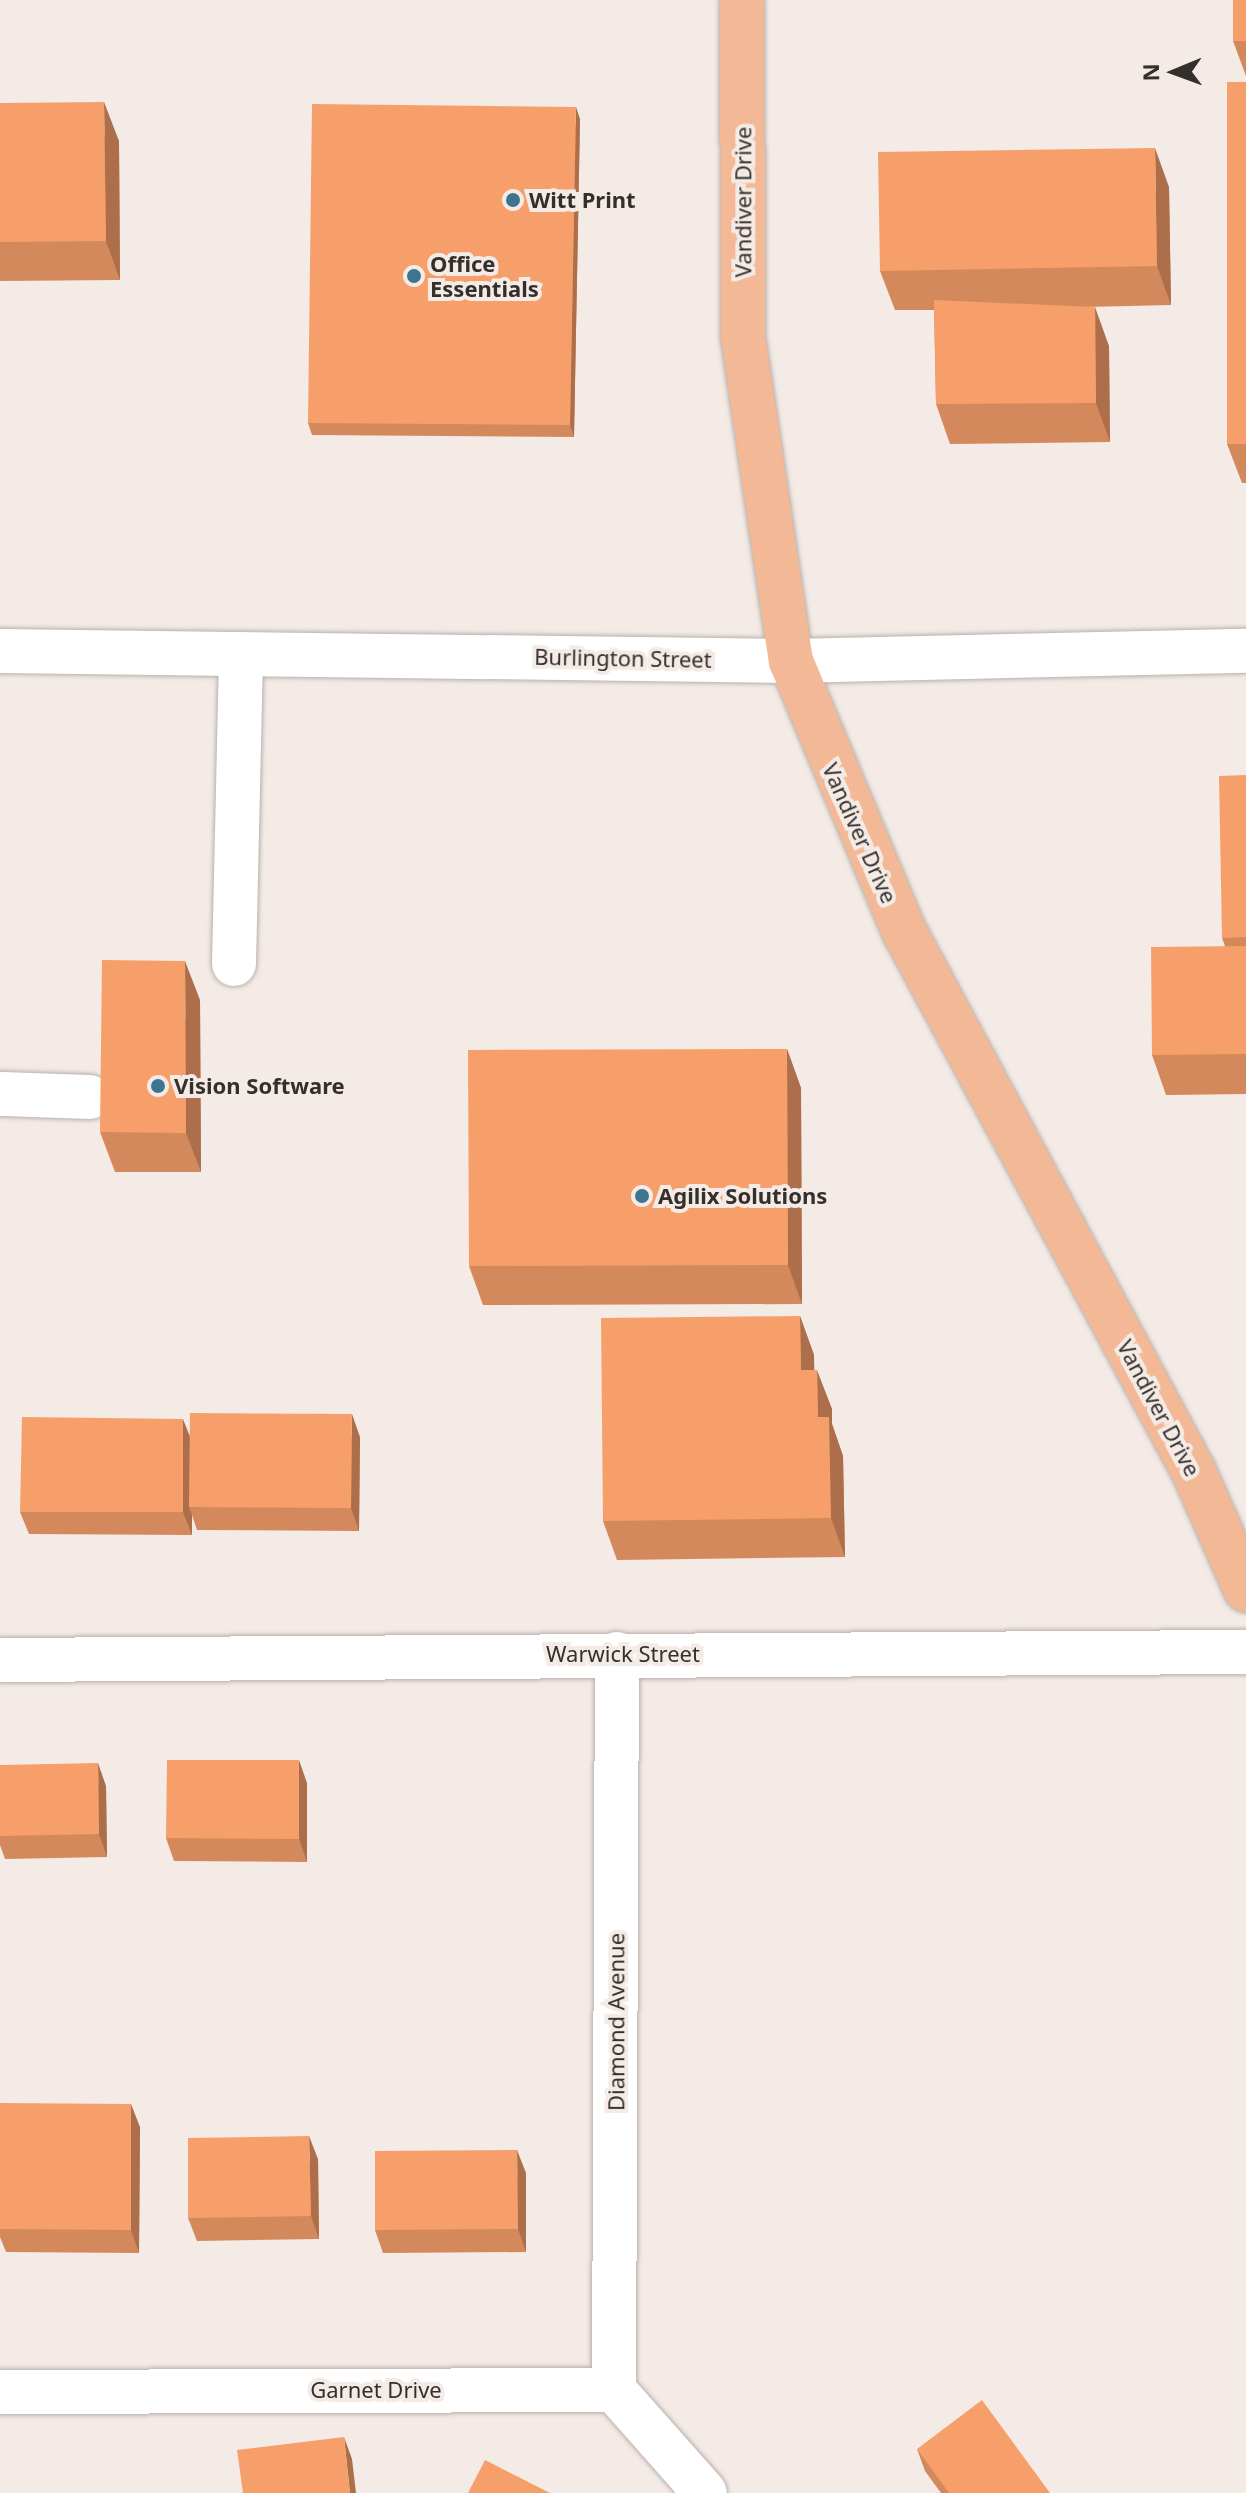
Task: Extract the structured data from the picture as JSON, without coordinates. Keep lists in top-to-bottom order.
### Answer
{
  "streets": {
    "main road": ["Vandiver Drive"],
    "street": [
      "Burlington Street",
      "Warwick Street",
      "Diamond Avenue",
      "Garnet Drive"
    ]
  },
  "crossings": [
    ["Vandiver Drive", "Burlington Street"],
    ["Warwick Street", "Diamond Avenue"],
    ["Diamond Avenue", "Garnet Drive"]
  ],
  "places": [
    "Witt Print",
    "Office Essentials",
    "Vision Software",
    "Agilix Solutions"
  ],
  "north": "left"
}
